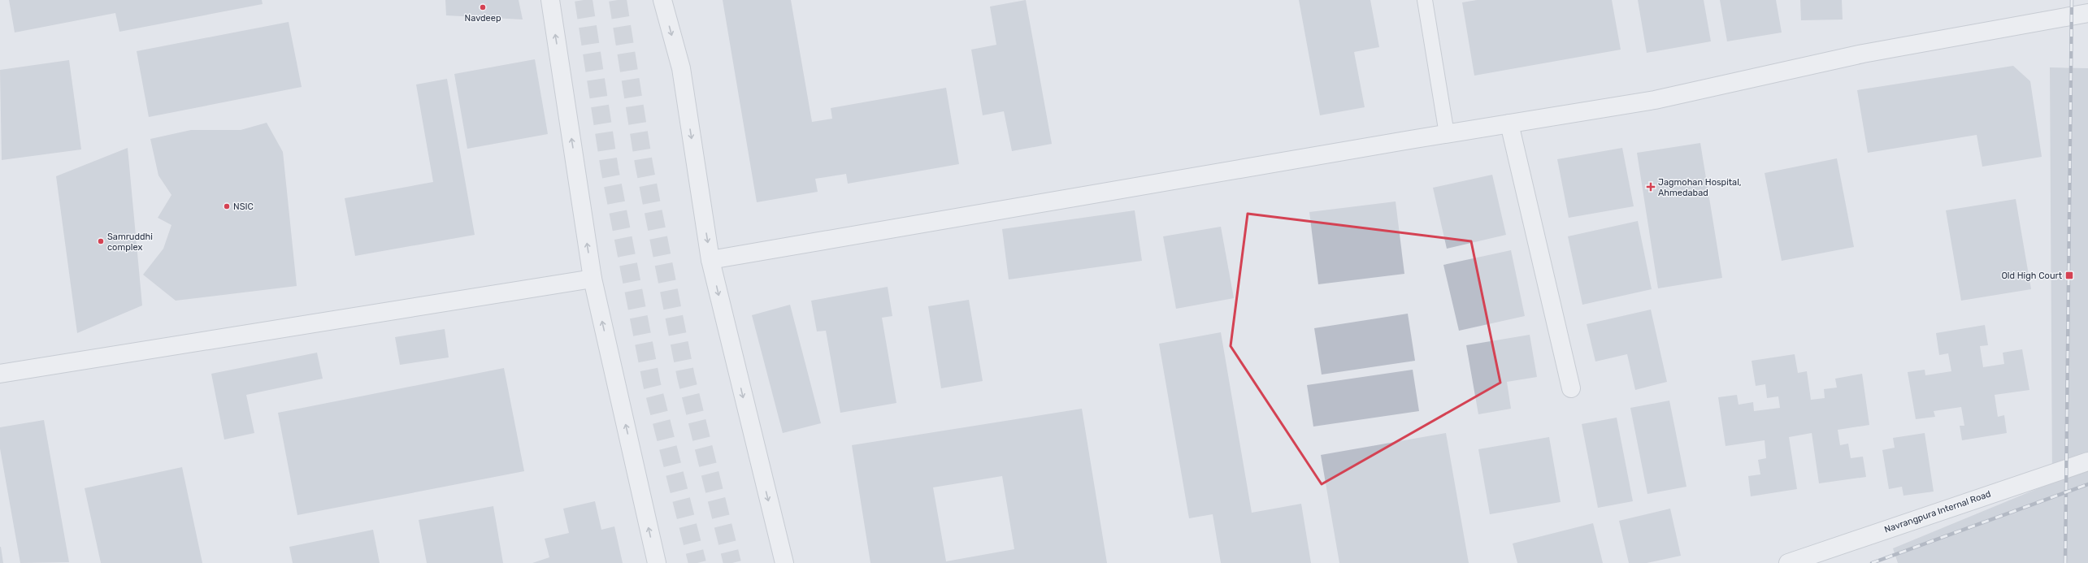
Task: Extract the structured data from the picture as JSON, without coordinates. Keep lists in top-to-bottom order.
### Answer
{
  "streets": {
    "street": ["Navrangpura Internal Road"]
  },
  "places": {
    "other": ["Navdeep", "NSIC", "Samruddhi complex"],
    "health": ["Jagmohan Hospital, Ahmedabad"],
    "transit": ["Old High Court"]
  }
}
